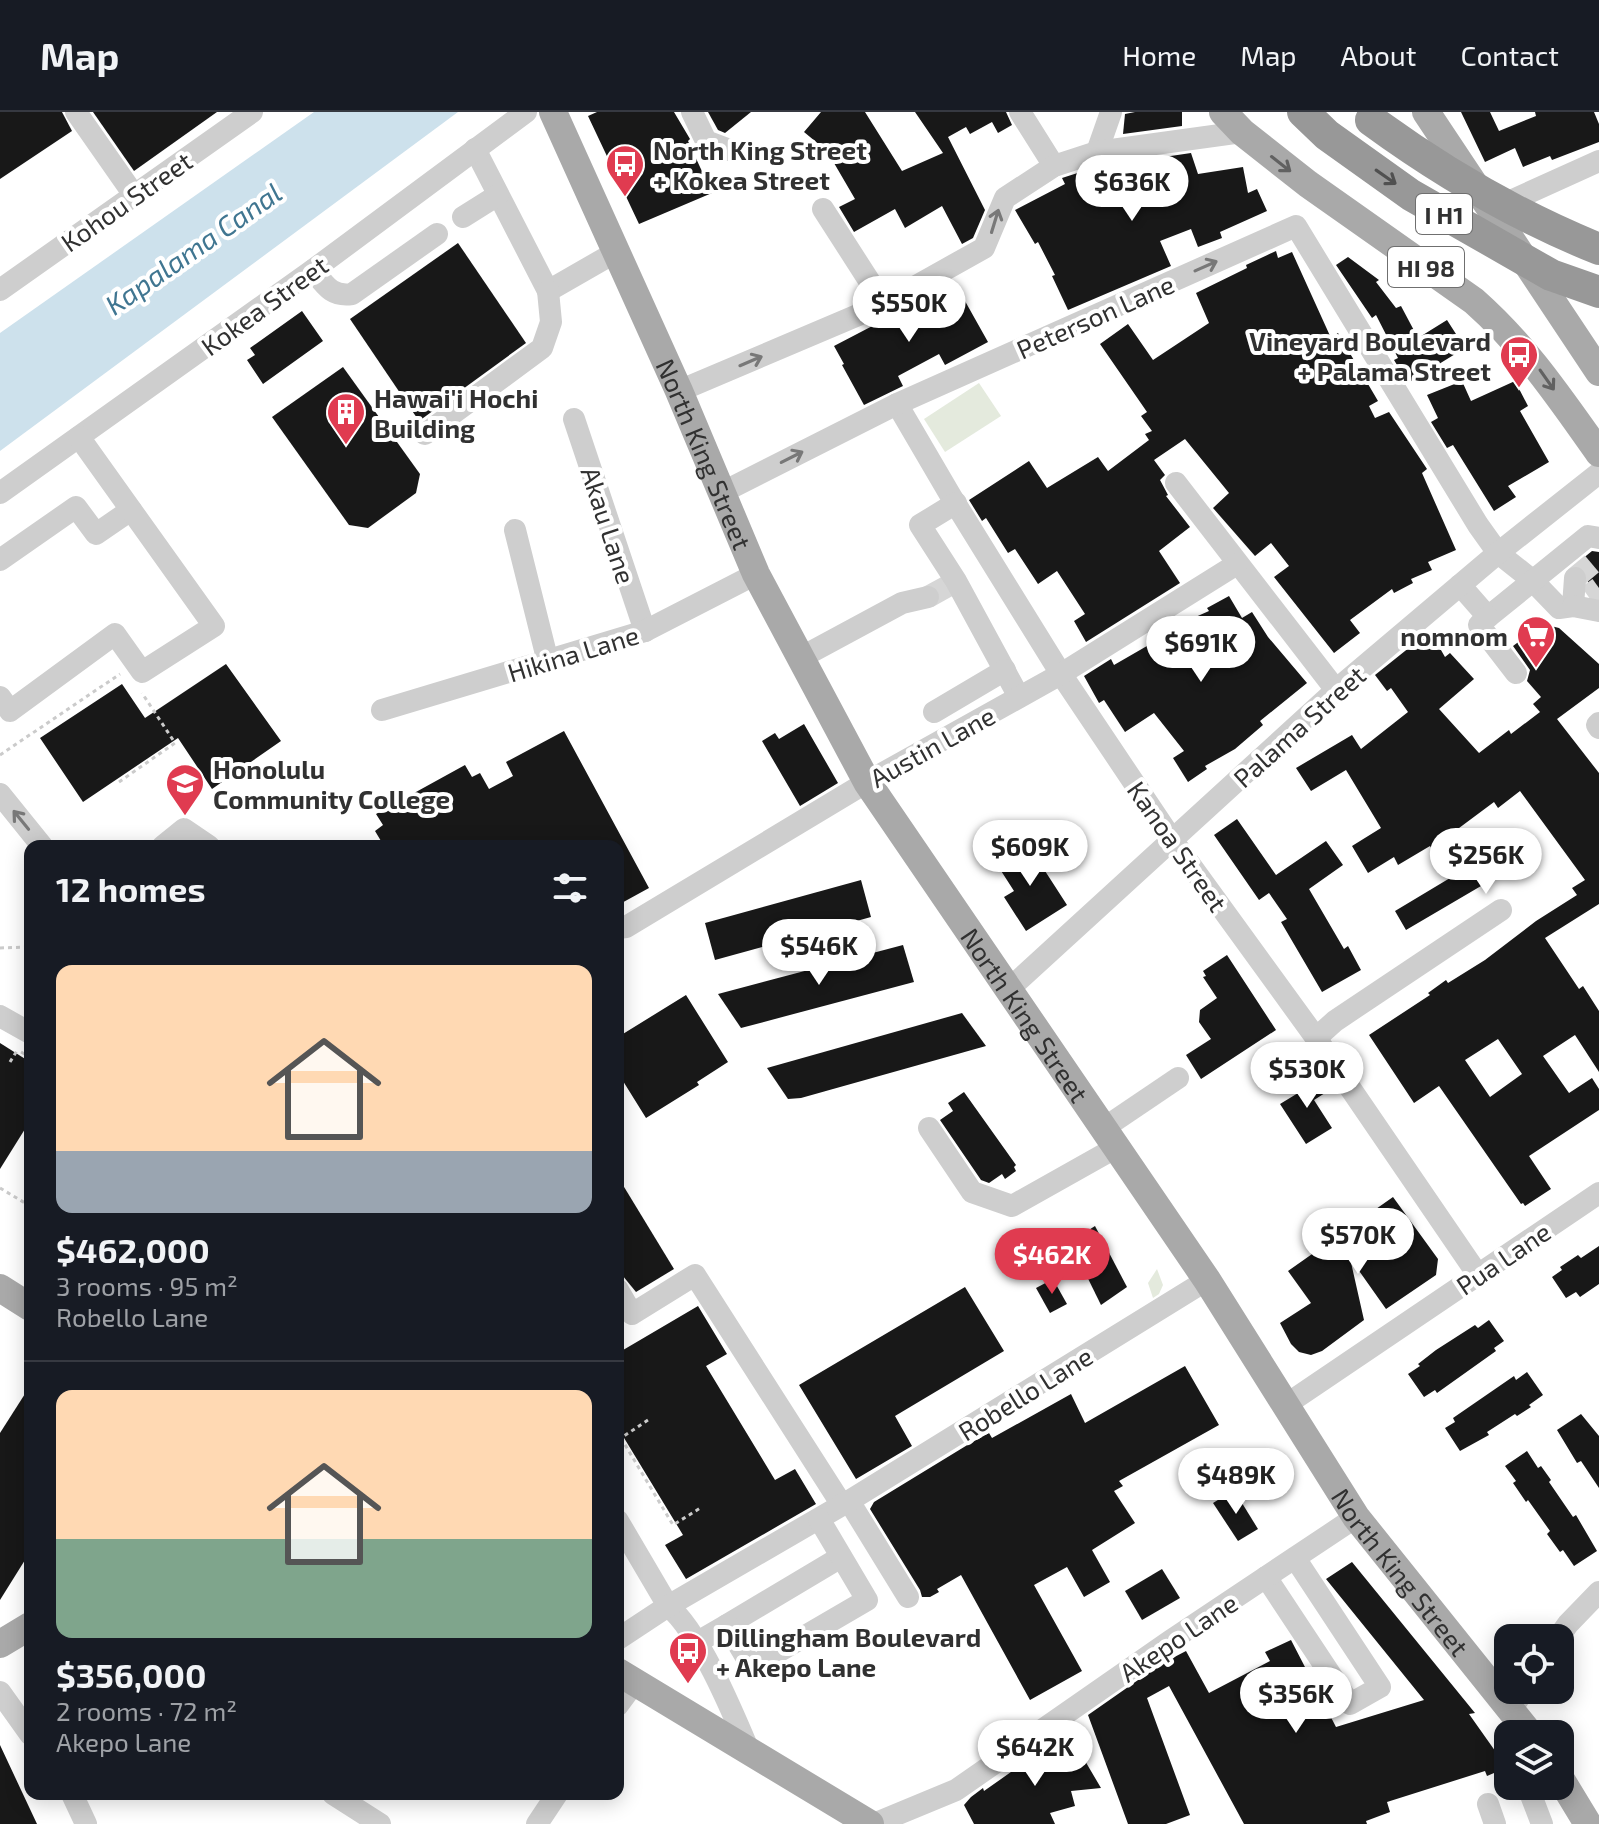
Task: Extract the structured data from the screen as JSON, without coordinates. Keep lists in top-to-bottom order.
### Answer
{
  "streets": {
    "highway": ["I H1"],
    "main road": ["HI 98", "North King Street"],
    "street": [
      "Kohou Street",
      "Kokea Street",
      "Peterson Lane",
      "Akau Lane",
      "Hikina Lane",
      "Palama Street",
      "Austin Lane",
      "Kanoa Street",
      "Pua Lane",
      "Robello Lane",
      "Akepo Lane"
    ]
  },
  "crossings": [
    ["Peterson Lane", "North King Street"],
    ["Peterson Lane", "Palama Street"],
    ["Peterson Lane", "Kanoa Street"],
    ["North King Street", "Hikina Lane"],
    ["North King Street", "Palama Street"],
    ["North King Street", "Austin Lane"],
    ["North King Street", "Pua Lane"],
    ["North King Street", "Robello Lane"],
    ["North King Street", "Akepo Lane"],
    ["Akau Lane", "Hikina Lane"],
    ["Palama Street", "Kanoa Street"],
    ["Austin Lane", "Kanoa Street"],
    ["Kanoa Street", "Pua Lane"]
  ],
  "water": ["Kapalama Canal"],
  "places": {
    "bus stop": ["North King Street + Kokea Street", "Vineyard Boulevard + Palama Street", "Dillingham Boulevard + Akepo Lane"],
    "building": ["Hawai'i Hochi Building"],
    "supermarket": ["nomnom"],
    "school or university": ["Honolulu Community College"]
  },
  "page": {
    "header": "Map",
    "nav": [
      "Home",
      "Map",
      "About",
      "Contact"
    ],
    "price": [
      "$636K",
      "$550K",
      "$691K",
      "$609K",
      "$256K",
      "$546K",
      "$530K",
      "$570K",
      "$462K",
      "$489K",
      "$356K",
      "$642K"
    ],
    "heading": "12 homes",
    "list": [
      {
        "name": "$462,000",
        "note": "3 rooms · 95 m² · Robello Lane"
      },
      {
        "name": "$356,000",
        "note": "2 rooms · 72 m² · Akepo Lane"
      }
    ]
  }
}
